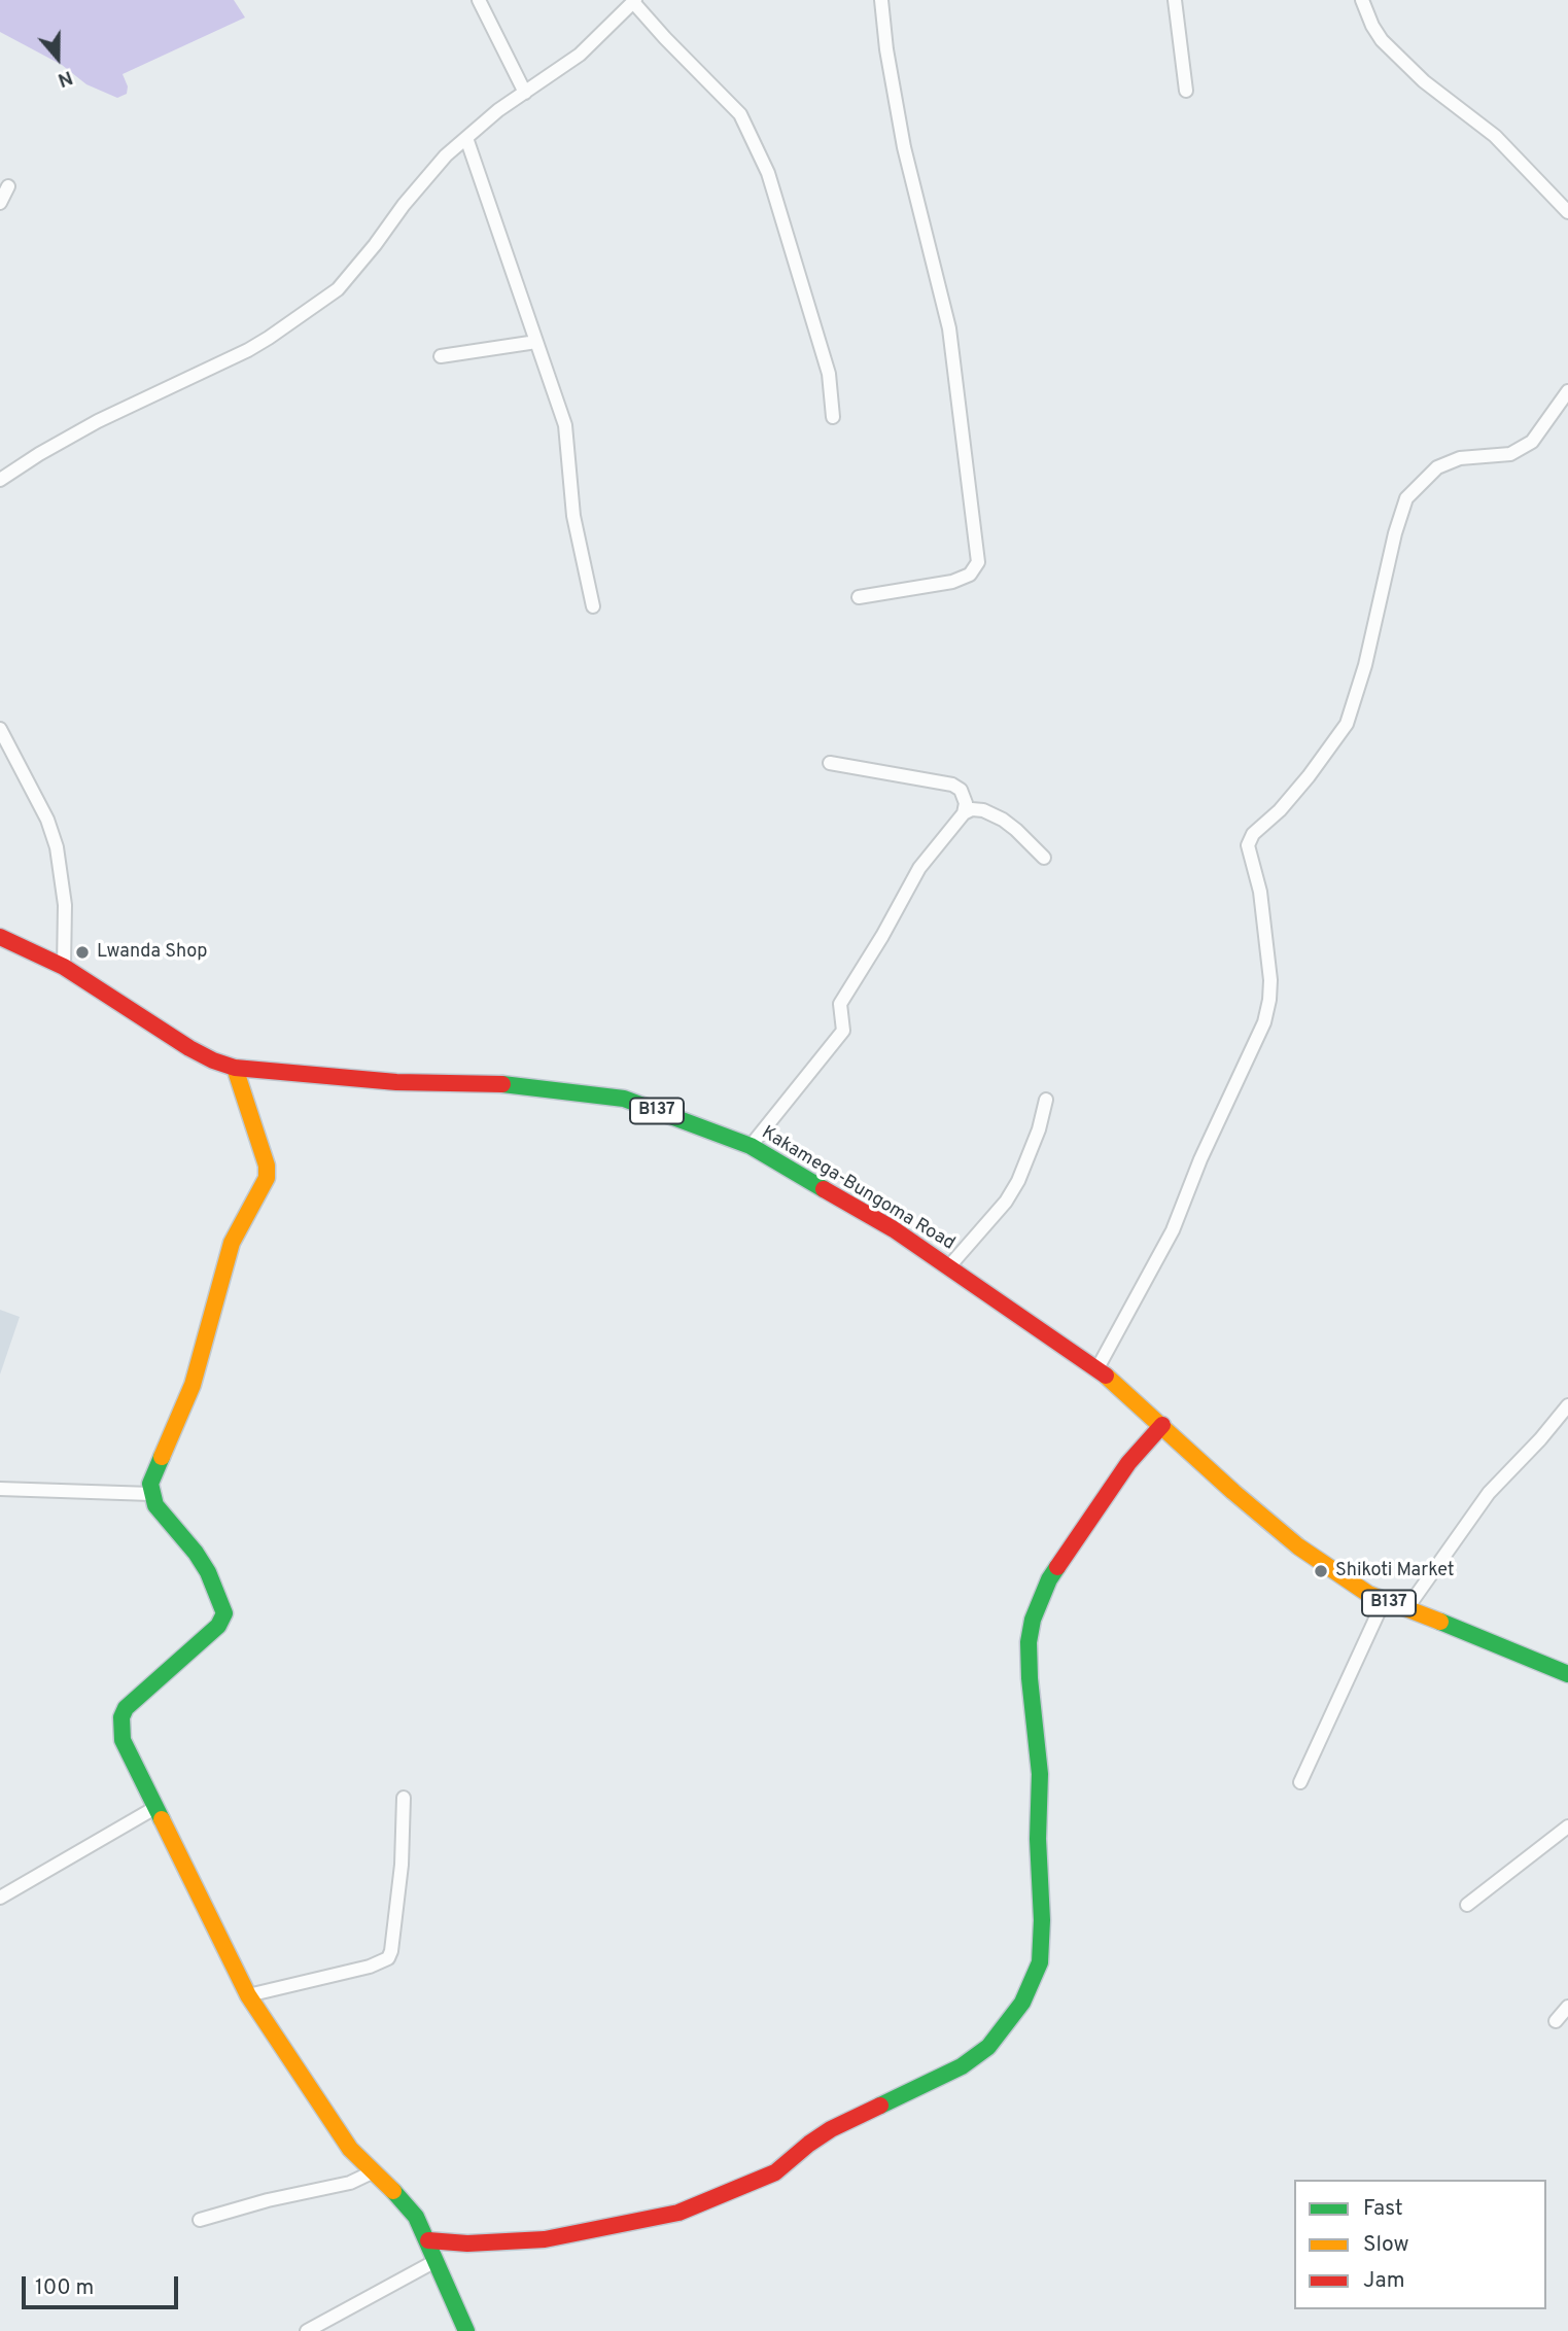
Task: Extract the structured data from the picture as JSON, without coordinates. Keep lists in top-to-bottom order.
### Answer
{
  "streets": {
    "street": ["B137", "Kakamega-Bungoma Road"]
  },
  "places": ["Lwanda Shop", "Shikoti Market"],
  "legend": ["Fast", "Slow", "Jam"],
  "scale_bar": "100 m",
  "north": "bottom"
}
